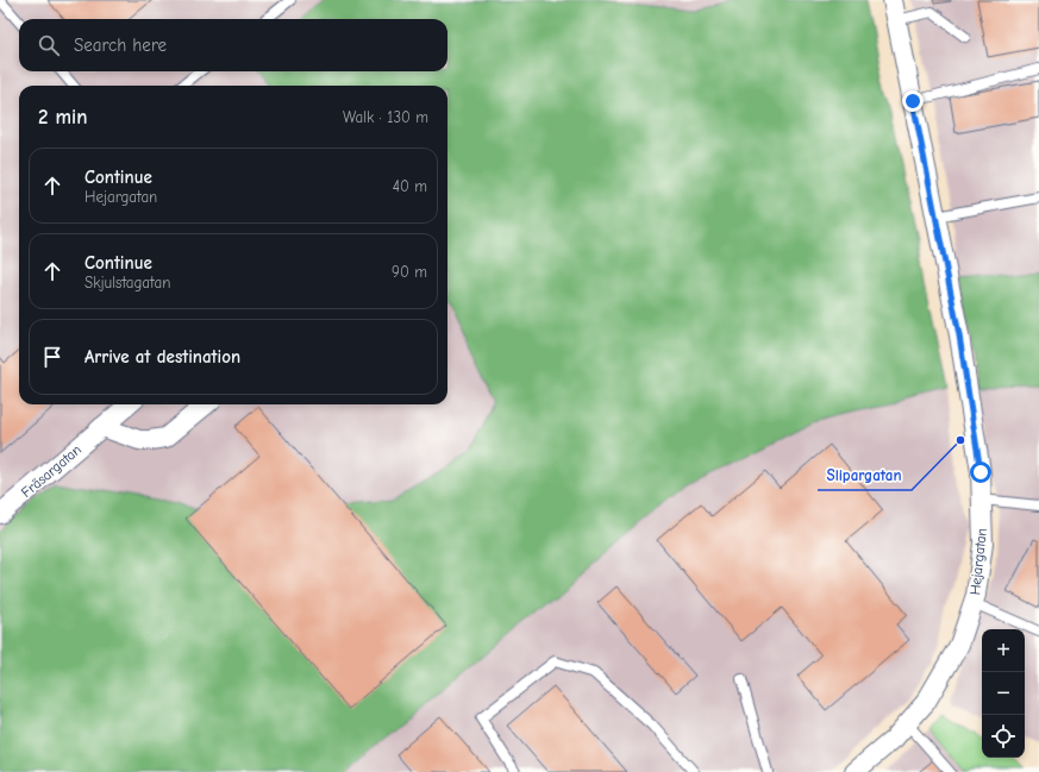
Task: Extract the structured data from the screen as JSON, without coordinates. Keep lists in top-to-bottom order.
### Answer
{
  "streets": {
    "street": ["Fräsargatan", "Hejargatan"]
  },
  "places": ["Slipargatan"],
  "page": {
    "search": "Search here",
    "heading": ["2 min", "Walk · 130 m"],
    "list": [
      ["Continue", "Hejargatan", "40 m"],
      ["Continue", "Skjulstagatan", "90 m"],
      "Arrive at destination"
    ],
    "map_buttons": ["+", "−"]
  }
}
